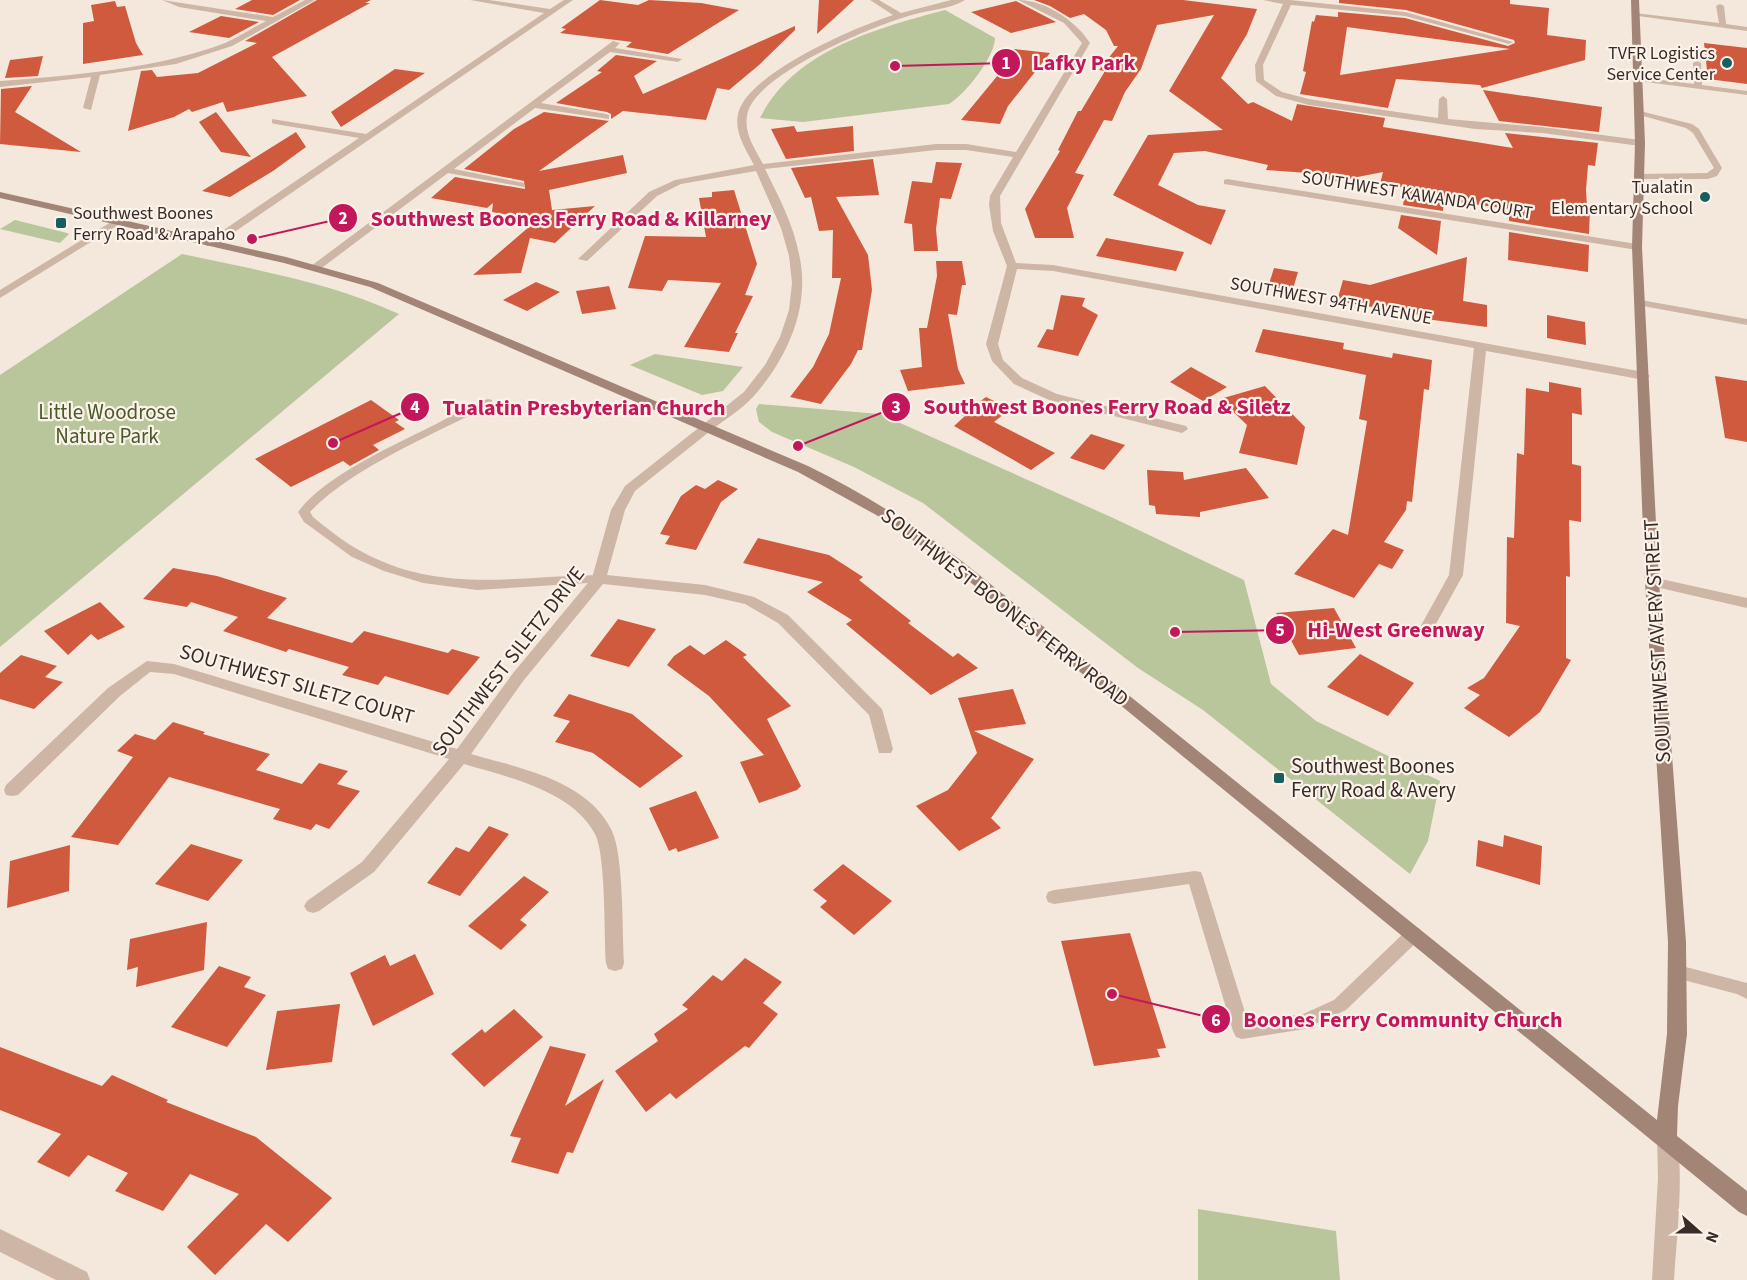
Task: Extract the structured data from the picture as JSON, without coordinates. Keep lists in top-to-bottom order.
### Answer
{
  "streets": {
    "main road": ["SOUTHWEST BOONES FERRY ROAD", "SOUTHWEST AVERY STREET"],
    "street": [
      "SOUTHWEST KAWANDA COURT",
      "SOUTHWEST 94TH AVENUE",
      "SOUTHWEST SILETZ DRIVE",
      "SOUTHWEST SILETZ COURT"
    ]
  },
  "crossings": [
    ["SOUTHWEST KAWANDA COURT", "SOUTHWEST AVERY STREET"],
    ["SOUTHWEST 94TH AVENUE", "SOUTHWEST AVERY STREET"],
    ["SOUTHWEST BOONES FERRY ROAD", "SOUTHWEST AVERY STREET"],
    ["SOUTHWEST BOONES FERRY ROAD", "SOUTHWEST SILETZ DRIVE"],
    ["SOUTHWEST SILETZ DRIVE", "SOUTHWEST SILETZ COURT"]
  ],
  "parks": ["Little Woodrose Nature Park"],
  "places": {
    "other": [
      "TVFR Logistics Service Center",
      "Lafky Park",
      "Tualatin Elementary School",
      "Southwest Boones Ferry Road & Killarney",
      "Tualatin Presbyterian Church",
      "Southwest Boones Ferry Road & Siletz",
      "Hi-West Greenway",
      "Boones Ferry Community Church"
    ],
    "transit": ["Southwest Boones Ferry Road & Arapaho", "Southwest Boones Ferry Road & Avery"]
  },
  "north": "right"
}
